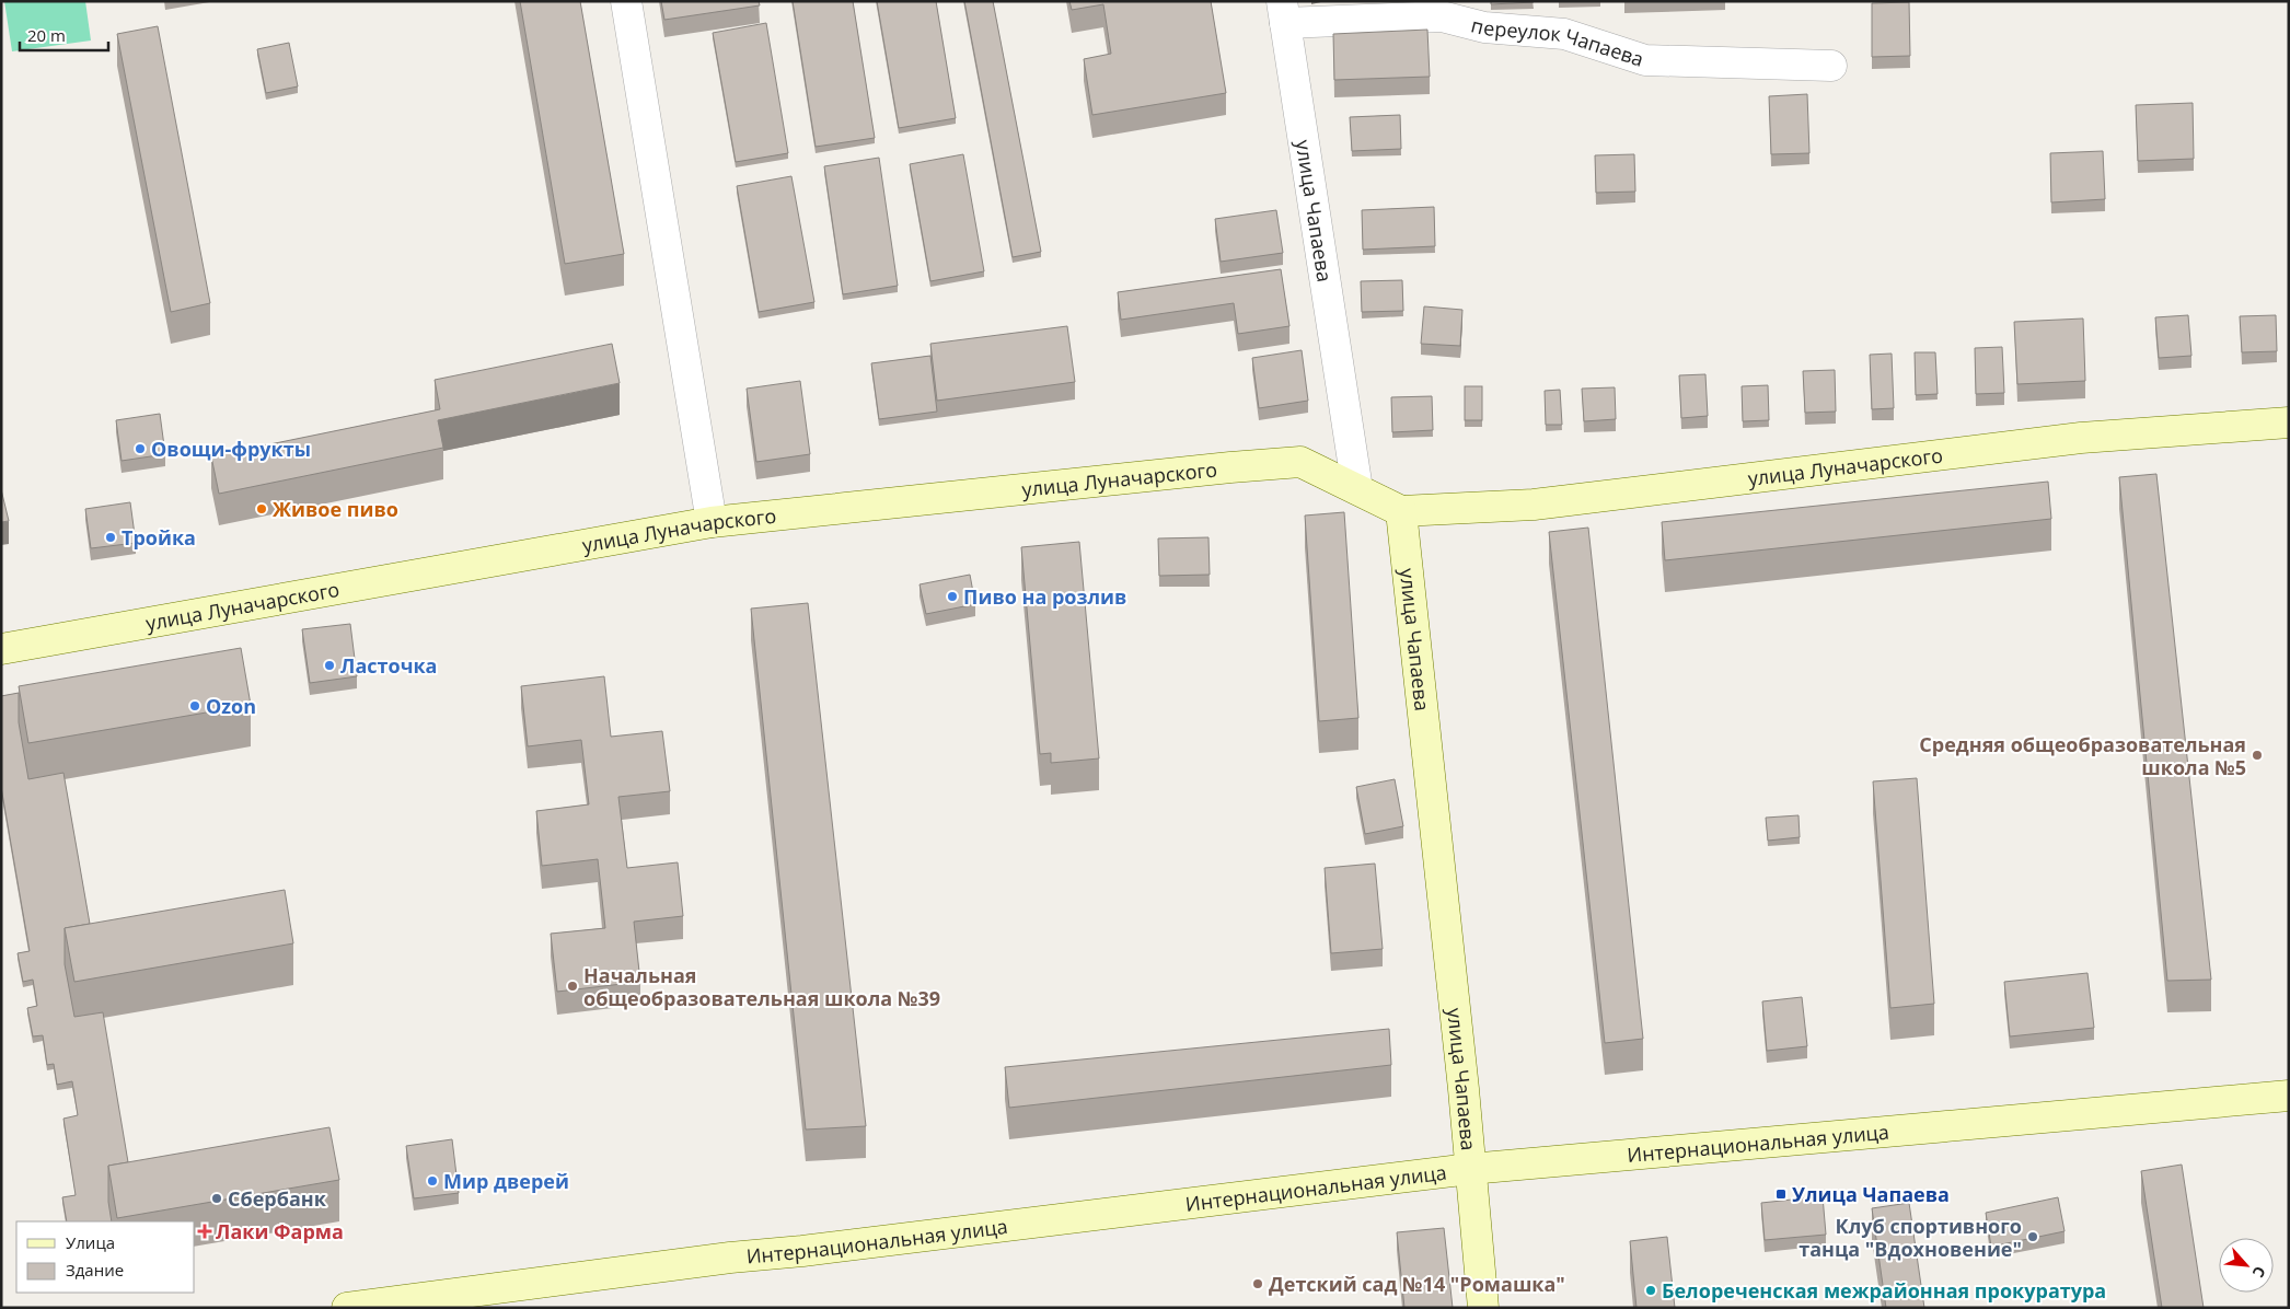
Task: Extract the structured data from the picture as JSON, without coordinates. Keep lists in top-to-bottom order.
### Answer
{
  "streets": {
    "street": [
      "переулок Чапаева",
      "улица Чапаева",
      "улица Луначарского",
      "Интернациональная улица"
    ]
  },
  "crossings": [
    ["переулок Чапаева", "улица Чапаева"],
    ["улица Чапаева", "улица Луначарского"],
    ["улица Чапаева", "Интернациональная улица"]
  ],
  "places": {
    "other": [
      "Овощи-фрукты",
      "Живое пиво",
      "Тройка",
      "Пиво на розлив",
      "Ласточка",
      "Ozon",
      "Средняя общеобразовательная школа №5",
      "Начальная общеобразовательная школа №39",
      "Мир дверей",
      "Сбербанк",
      "Клуб спортивного танца \"Вдохновение\"",
      "Детский сад №14 \"Ромашка\"",
      "Белореченская межрайонная прокуратура"
    ],
    "transit": ["Улица Чапаева"],
    "health": ["Лаки Фарма"]
  },
  "legend": ["Улица", "Здание"],
  "scale_bar": "20 m",
  "north": "bottom right"
}
